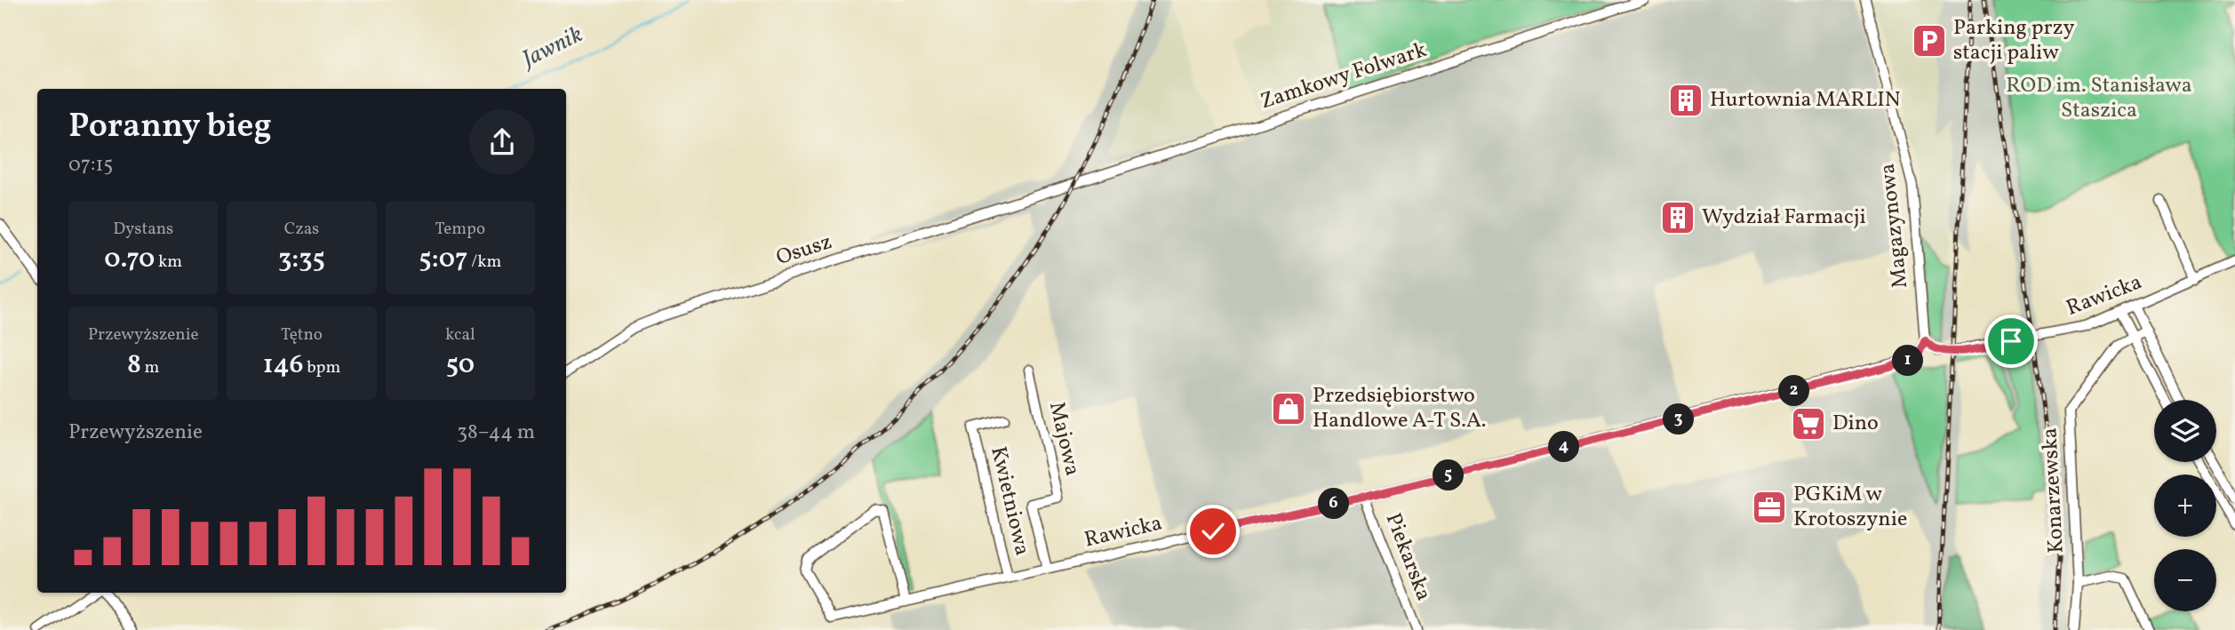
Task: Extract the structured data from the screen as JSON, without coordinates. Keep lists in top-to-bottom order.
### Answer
{
  "streets": {
    "street": [
      "Zamkowy Folwark",
      "Magazynowa",
      "Osusz",
      "Rawicka",
      "Majowa",
      "Konarzewska",
      "Kwietniowa",
      "Piekarska"
    ]
  },
  "crossings": [
    ["Zamkowy Folwark", "Osusz"],
    ["Magazynowa", "Rawicka"],
    ["Rawicka", "Majowa"],
    ["Rawicka", "Kwietniowa"],
    ["Rawicka", "Piekarska"]
  ],
  "water": ["Jawnik"],
  "parks": ["ROD im. Stanisława Staszica"],
  "places": {
    "parking": ["Parking przy stacji paliw"],
    "building": ["Hurtownia MARLIN", "Wydział Farmacji"],
    "shop": ["Przedsiębiorstwo Handlowe A-T S.A."],
    "supermarket": ["Dino"],
    "office": ["PGKiM w Krotoszynie"]
  },
  "page": {
    "heading": ["Poranny bieg", "07:15"],
    "stats": [
      ["Dystans", "0.70 km"],
      ["Czas", "3:35"],
      ["Tempo", "5:07 /km"],
      ["Przewyższenie", "8 m"],
      ["Tętno", "146 bpm"],
      ["kcal", "50"]
    ],
    "pins": [
      "1",
      "2",
      "3",
      "4",
      "5",
      "6"
    ],
    "map_buttons": ["+", "−"],
    "chart": ["Przewyższenie", "38–44 m"]
  }
}
